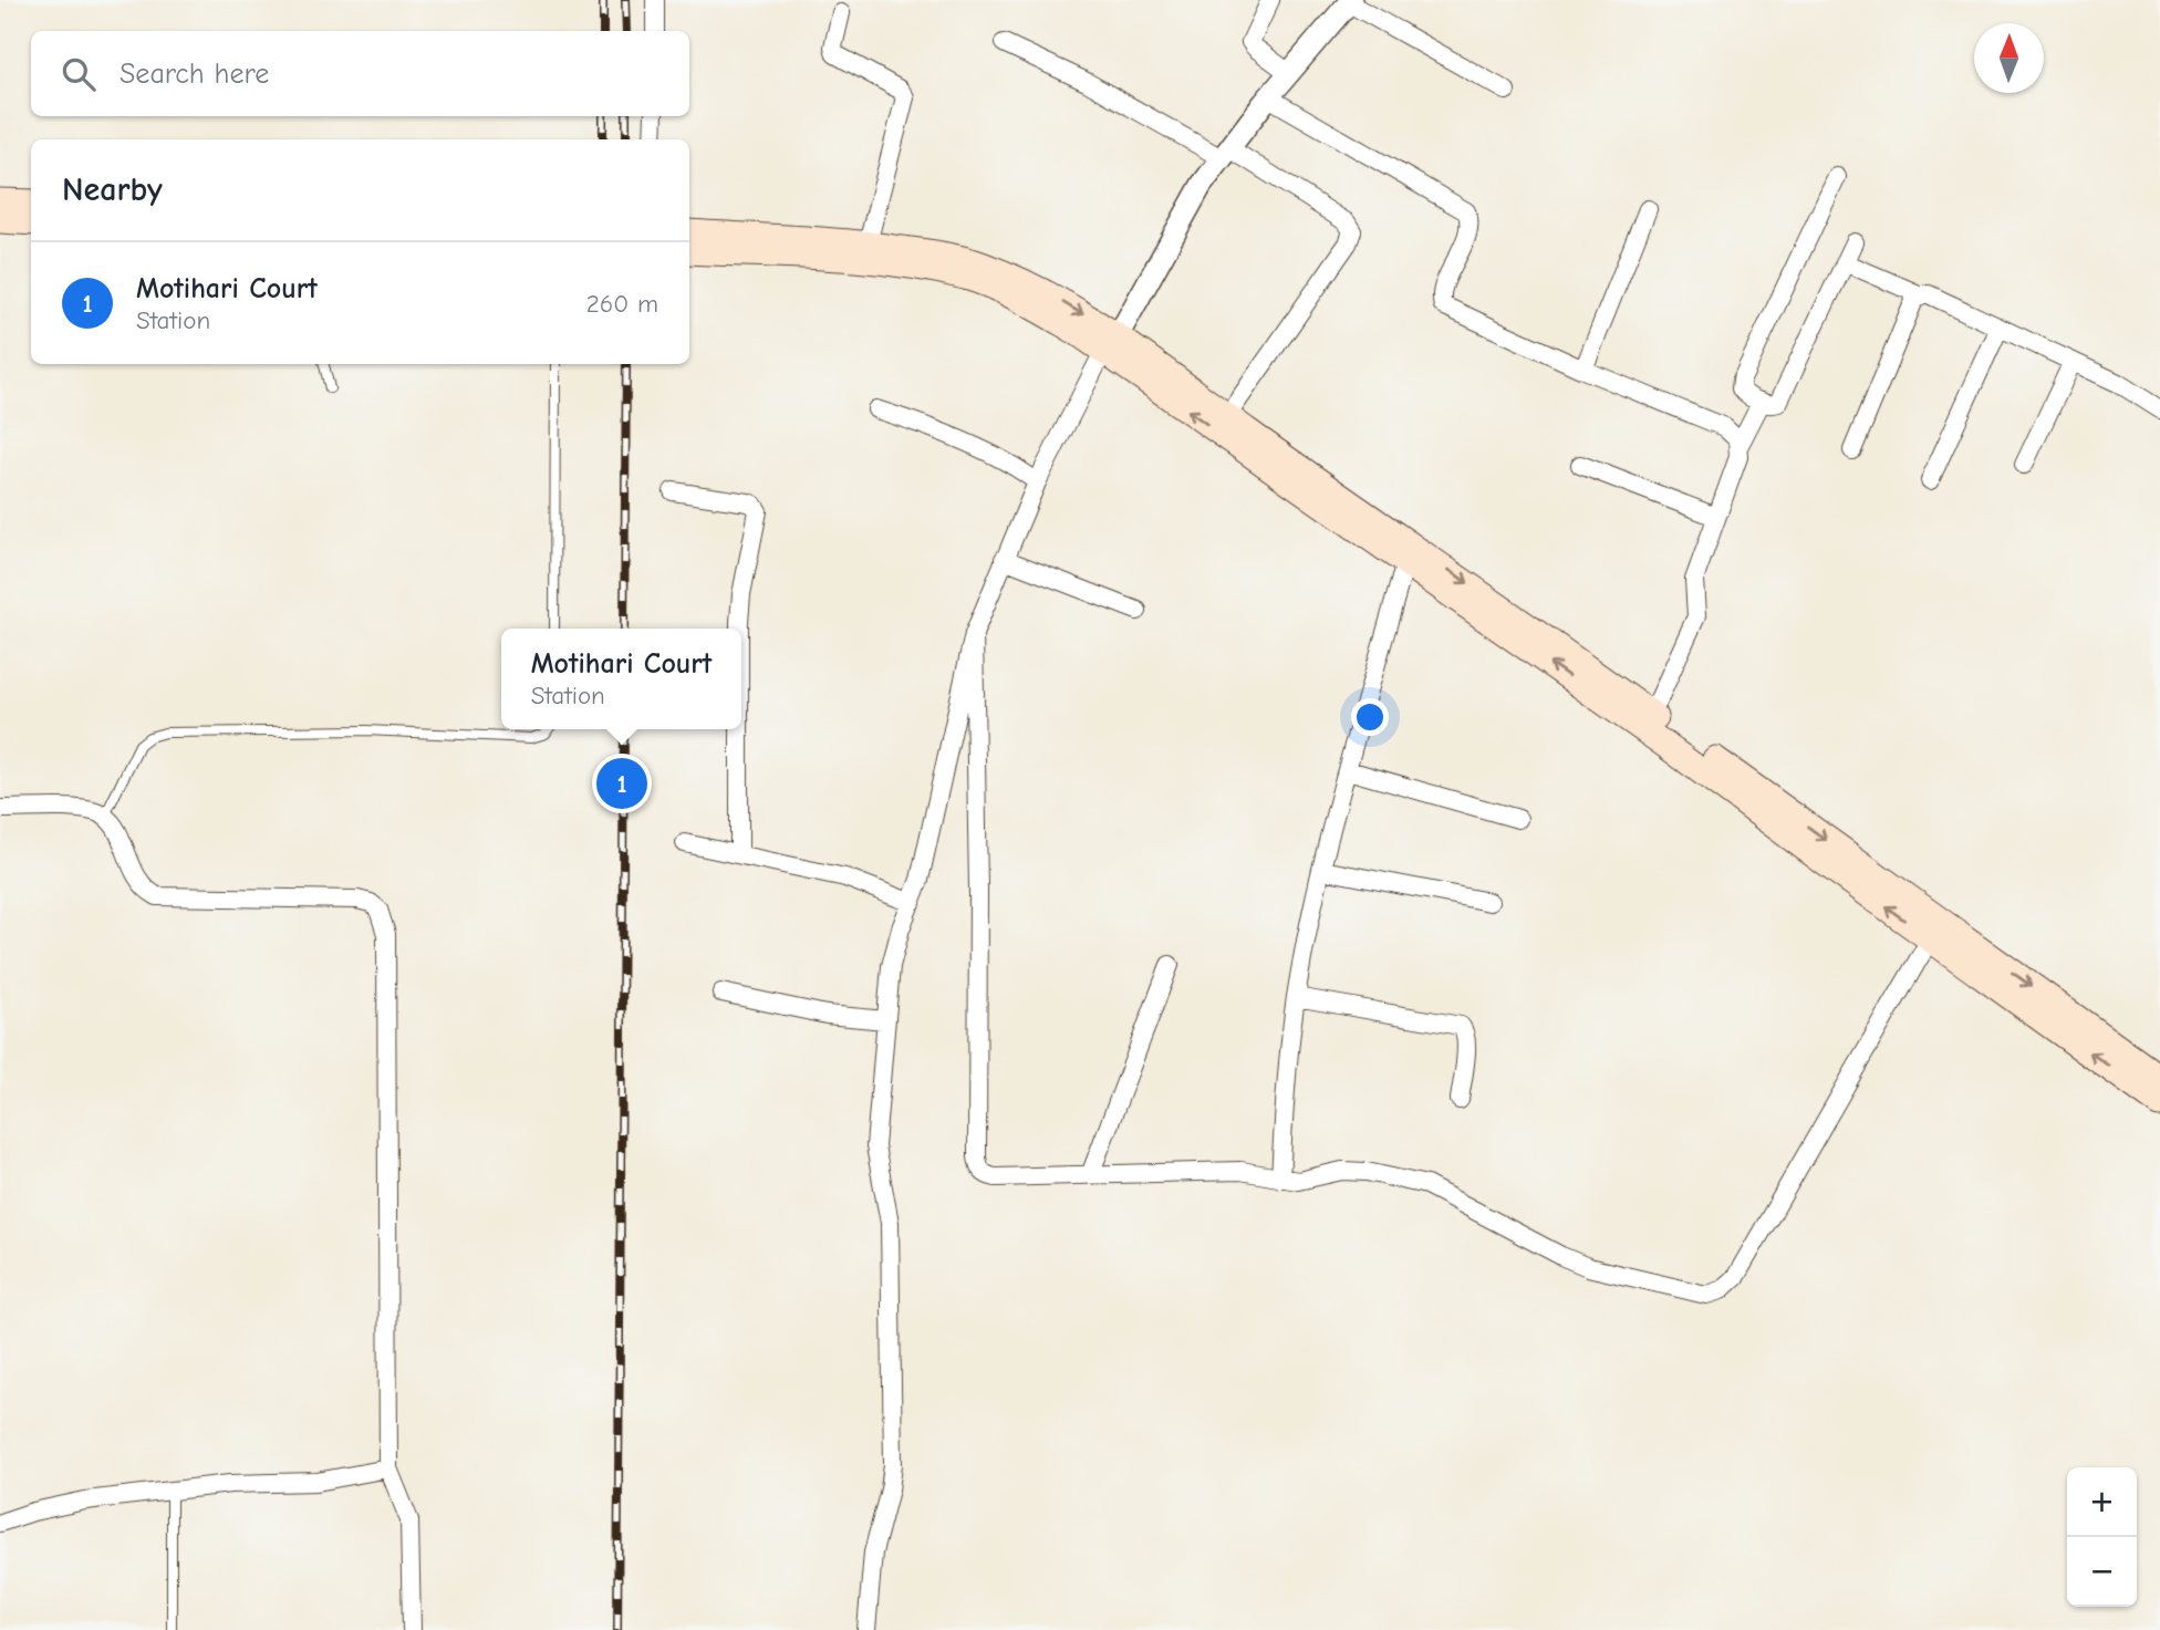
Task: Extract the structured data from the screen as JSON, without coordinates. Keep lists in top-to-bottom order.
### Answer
{
  "north": "top",
  "page": {
    "search": "Search here",
    "heading": "Nearby",
    "list": [
      {
        "mark": "1",
        "name": "Motihari Court",
        "note": "Station",
        "value": "260 m"
      }
    ],
    "popup": ["Motihari Court", "Station"],
    "pins": "1",
    "map_buttons": ["+", "−"]
  }
}
